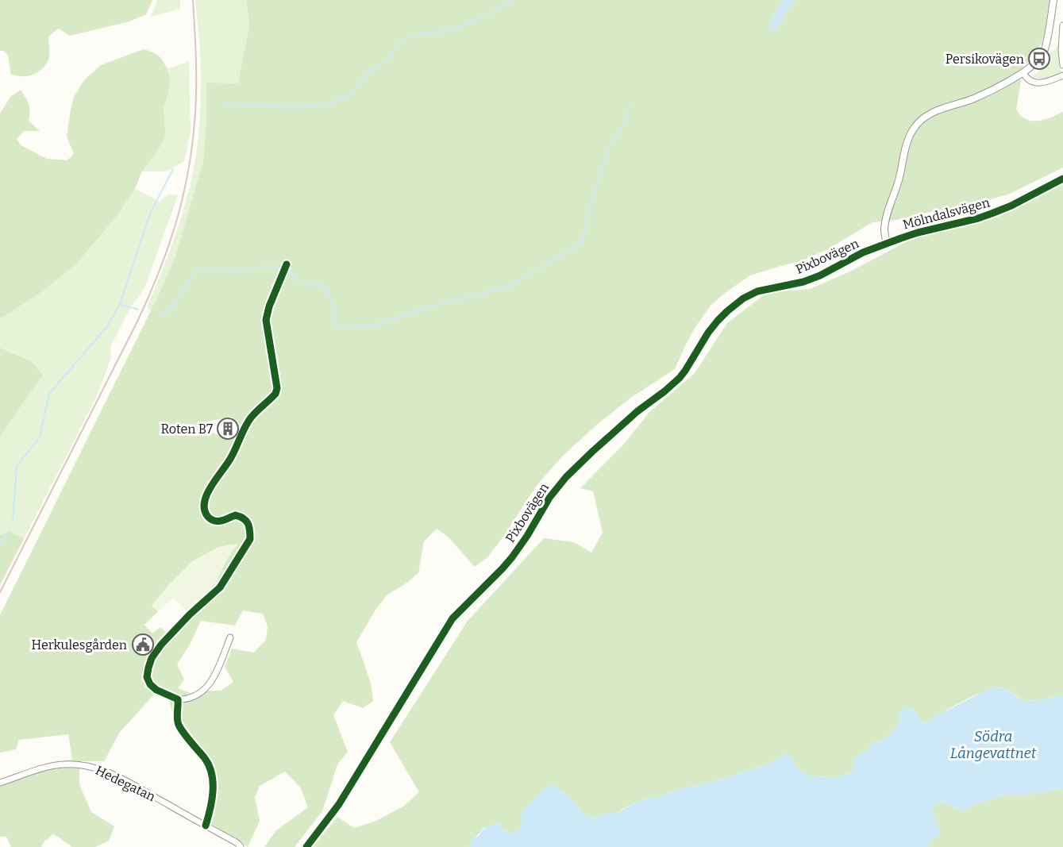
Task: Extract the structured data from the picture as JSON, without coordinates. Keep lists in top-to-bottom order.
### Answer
{
  "streets": {
    "street": ["Mölndalsvägen", "Pixbovägen", "Hedegatan"]
  },
  "crossings": [
    ["Mölndalsvägen", "Pixbovägen"]
  ],
  "water": ["Södra Långevattnet"],
  "places": {
    "bus stop": ["Persikovägen"],
    "building": ["Roten B7"],
    "public building": ["Herkulesgården"]
  }
}
